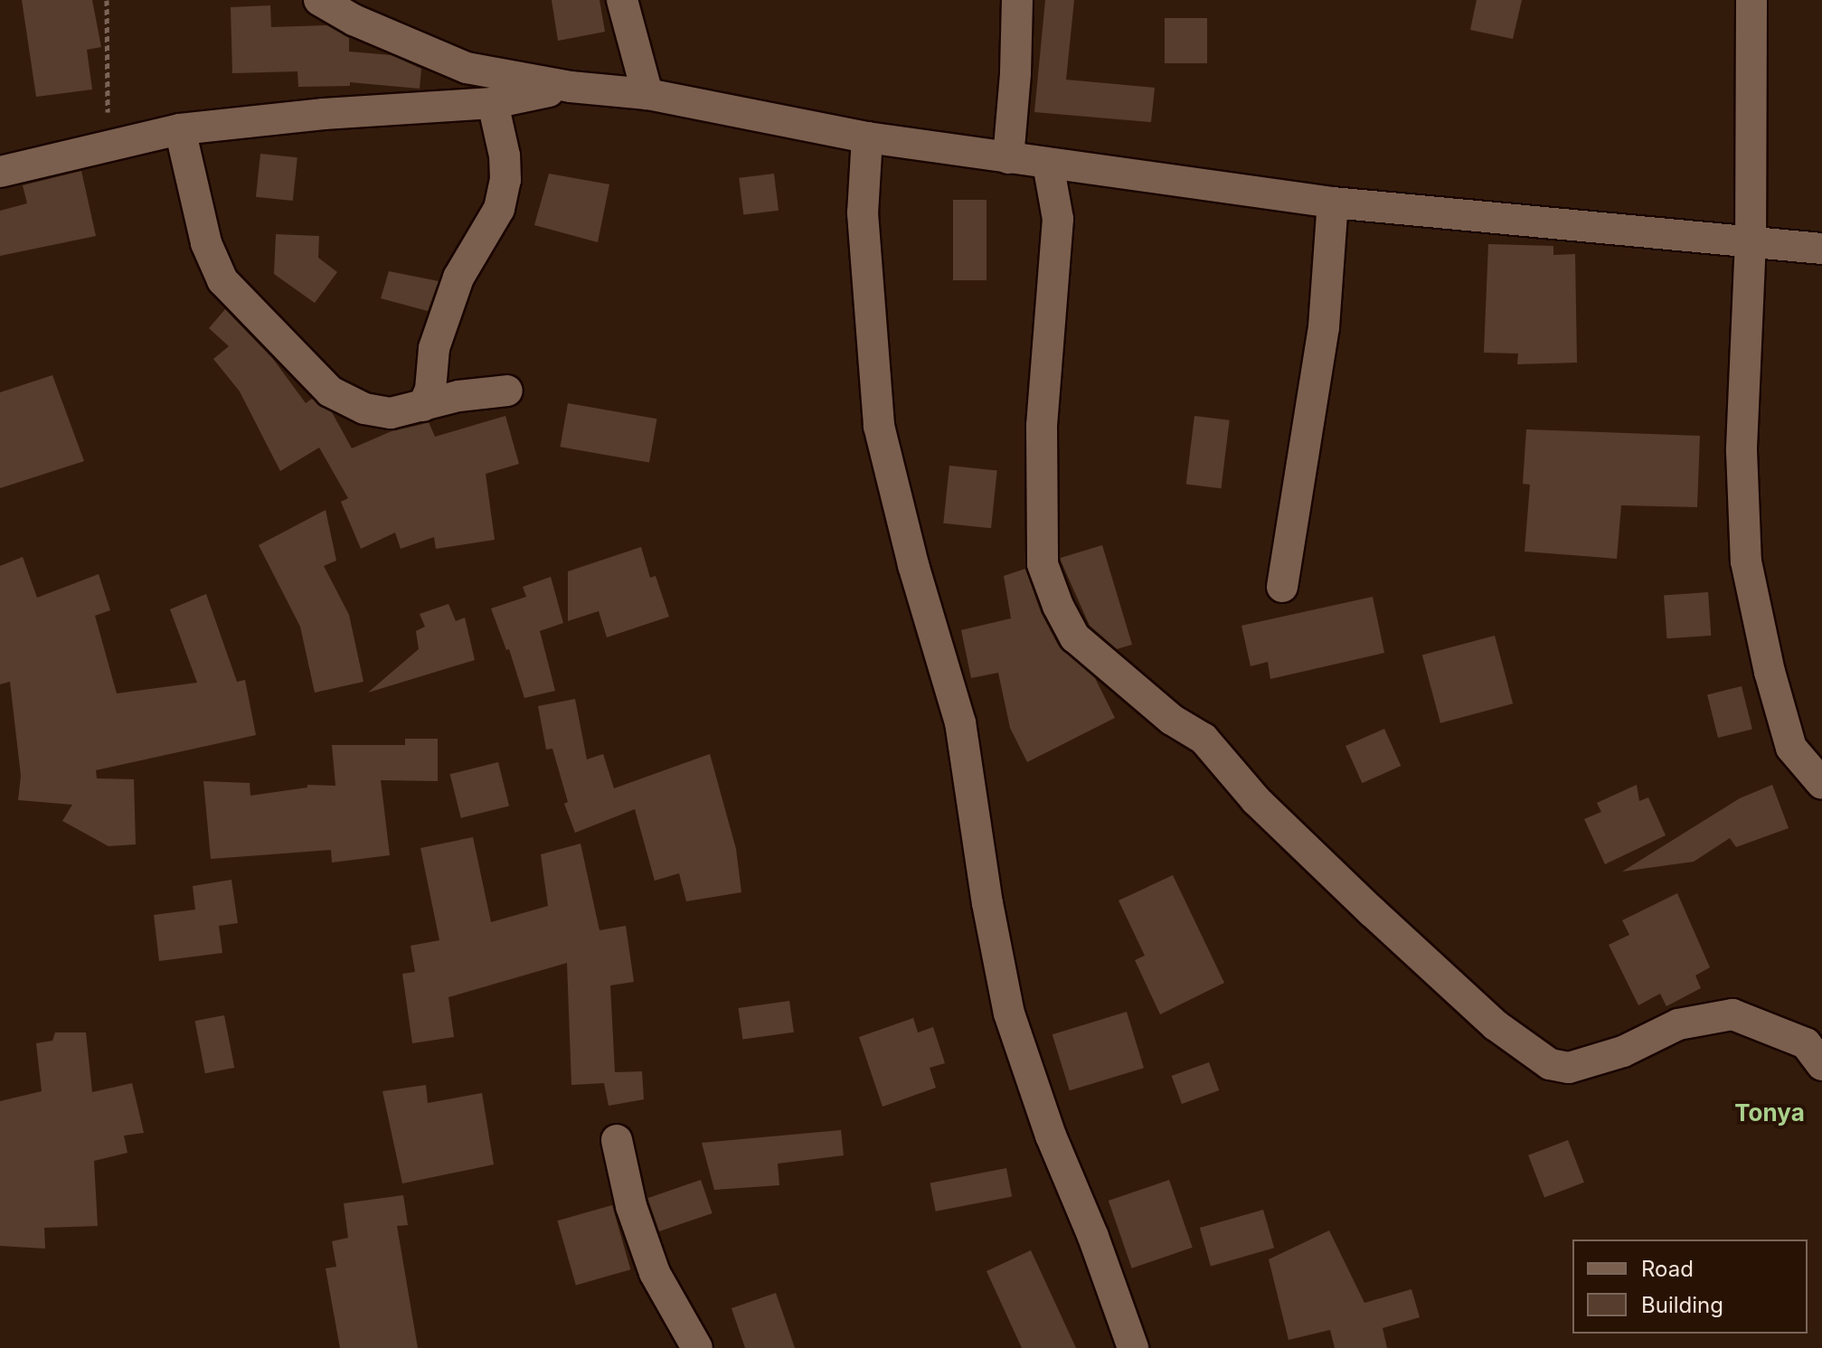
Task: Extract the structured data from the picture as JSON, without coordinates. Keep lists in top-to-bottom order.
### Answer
{
  "districts": ["Tonya"],
  "legend": ["Road", "Building"]
}
